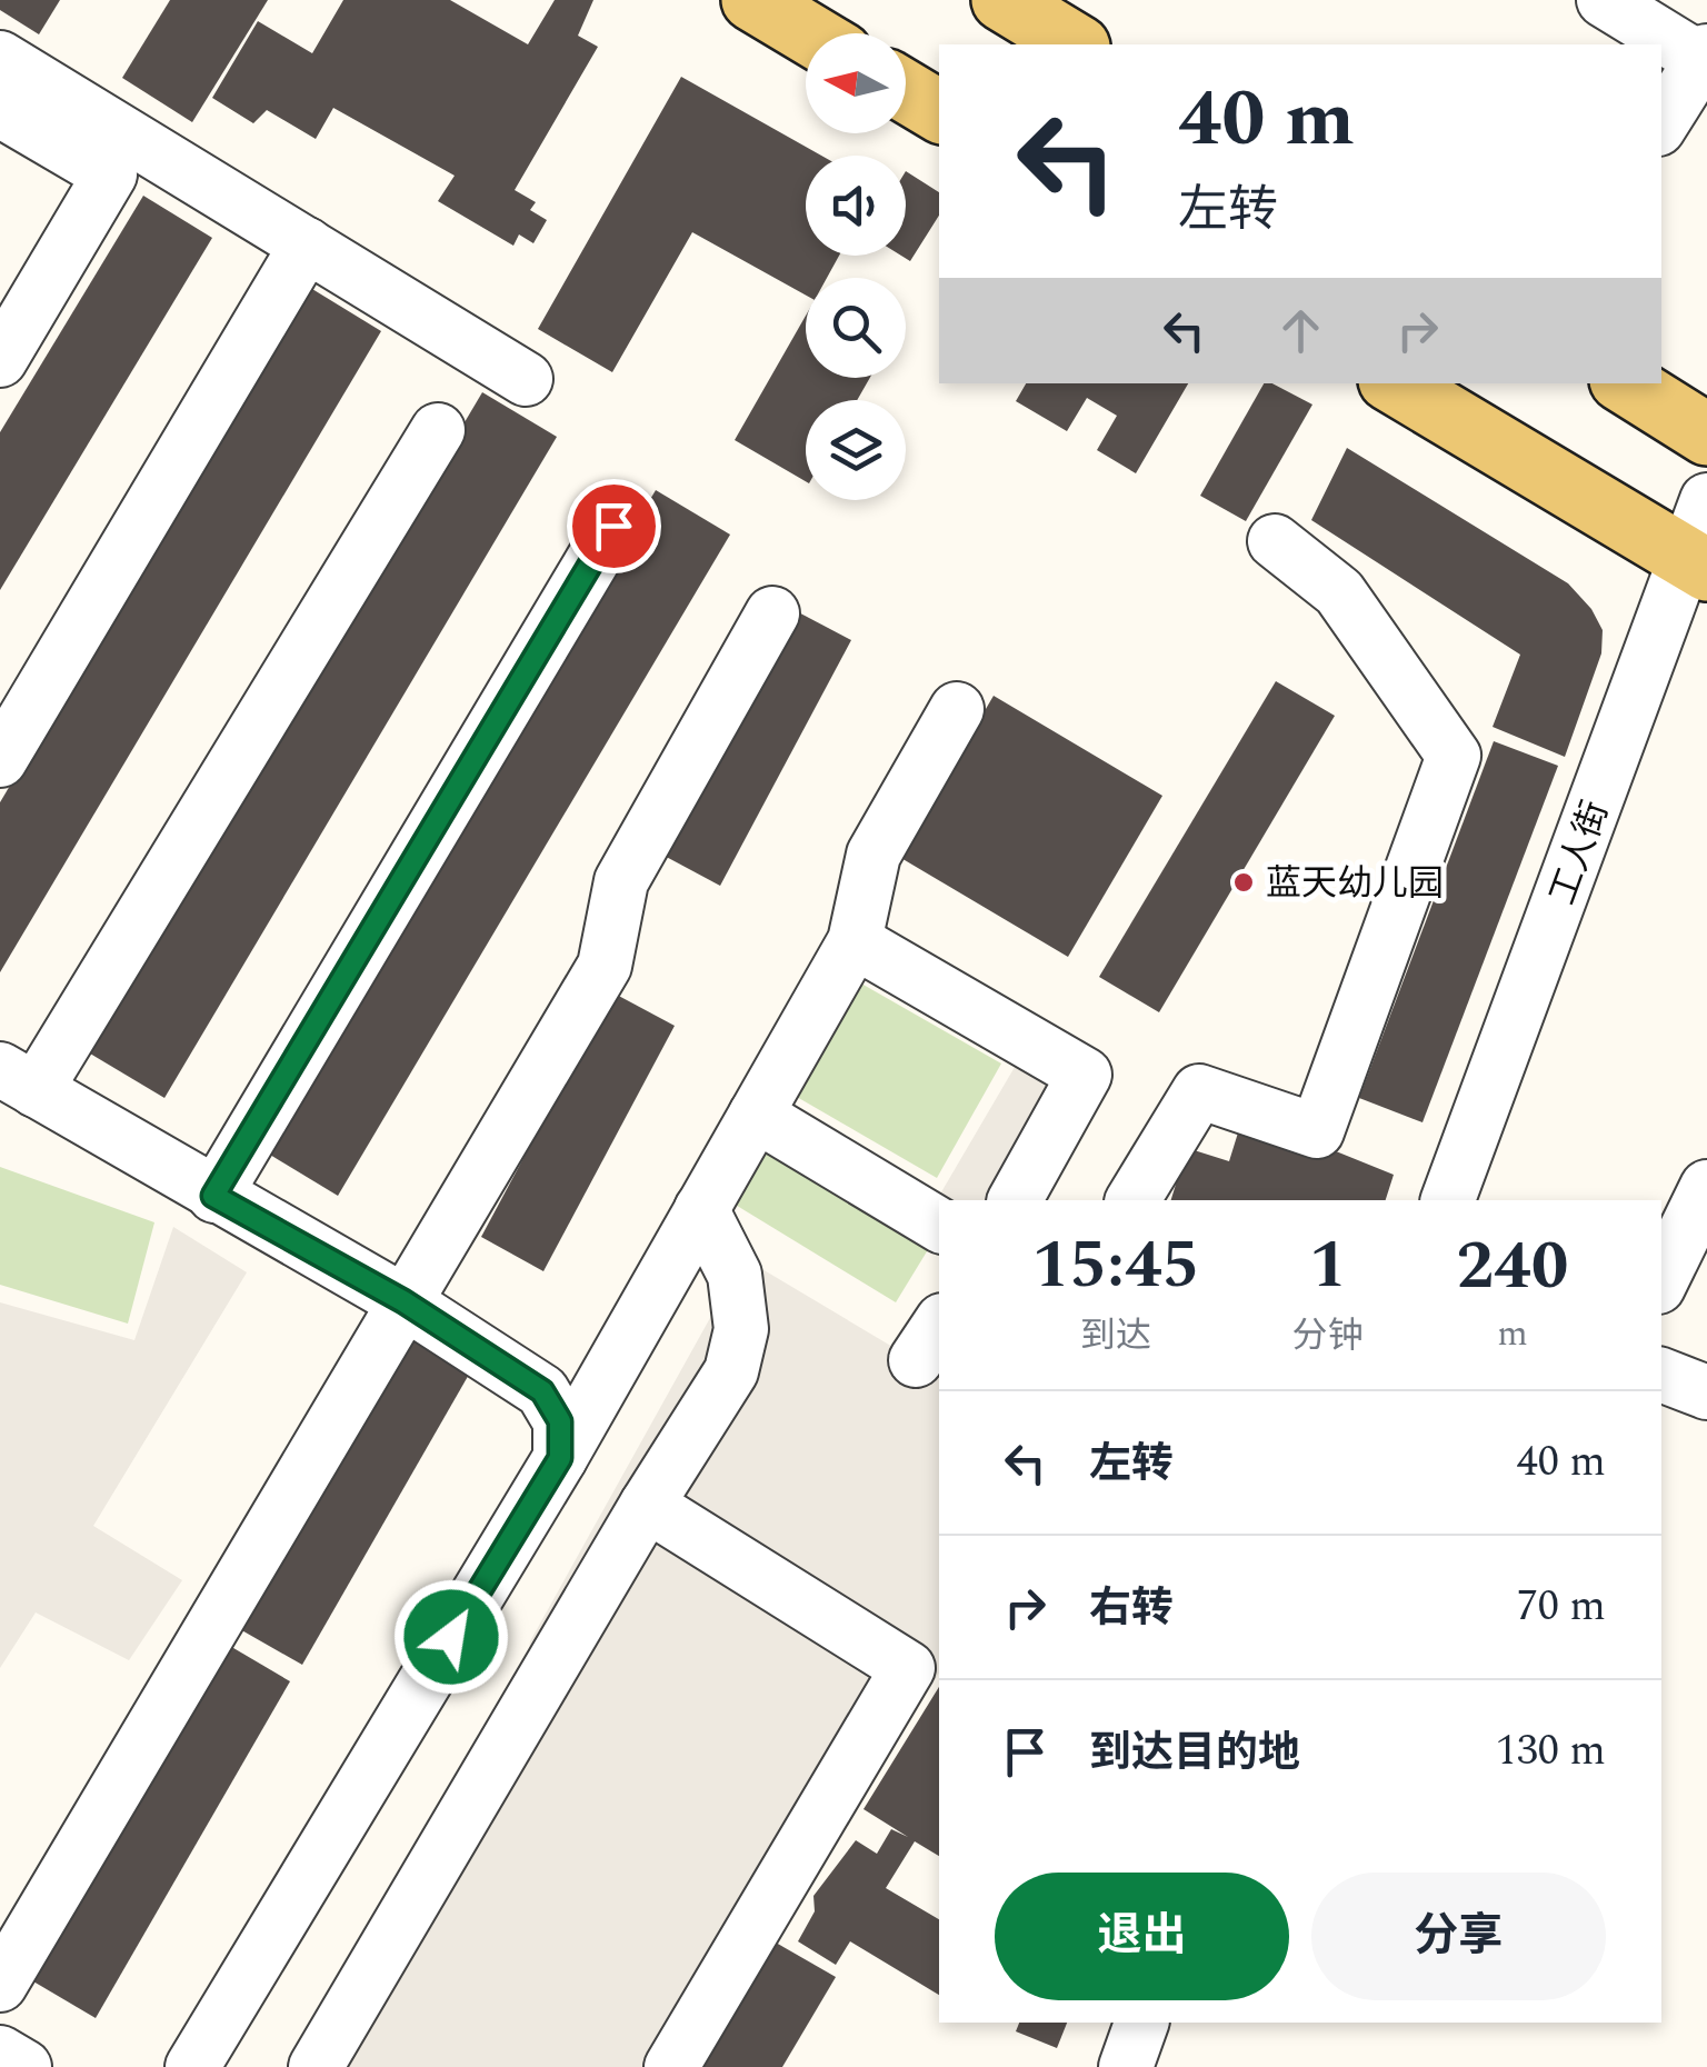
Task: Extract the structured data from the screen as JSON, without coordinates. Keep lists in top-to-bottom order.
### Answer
{
  "streets": {
    "street": ["工人街"]
  },
  "places": ["蓝天幼儿园"],
  "north": "left",
  "page": {
    "turn": ["40 m", "左转"],
    "eta": [
      "15:45",
      "到达",
      "1",
      "分钟",
      "240",
      "m"
    ],
    "list": [
      {
        "name": "左转",
        "value": "40 m"
      },
      {
        "name": "右转",
        "value": "70 m"
      },
      {
        "name": "到达目的地",
        "value": "130 m"
      }
    ],
    "buttons": ["退出", "分享"]
  }
}
